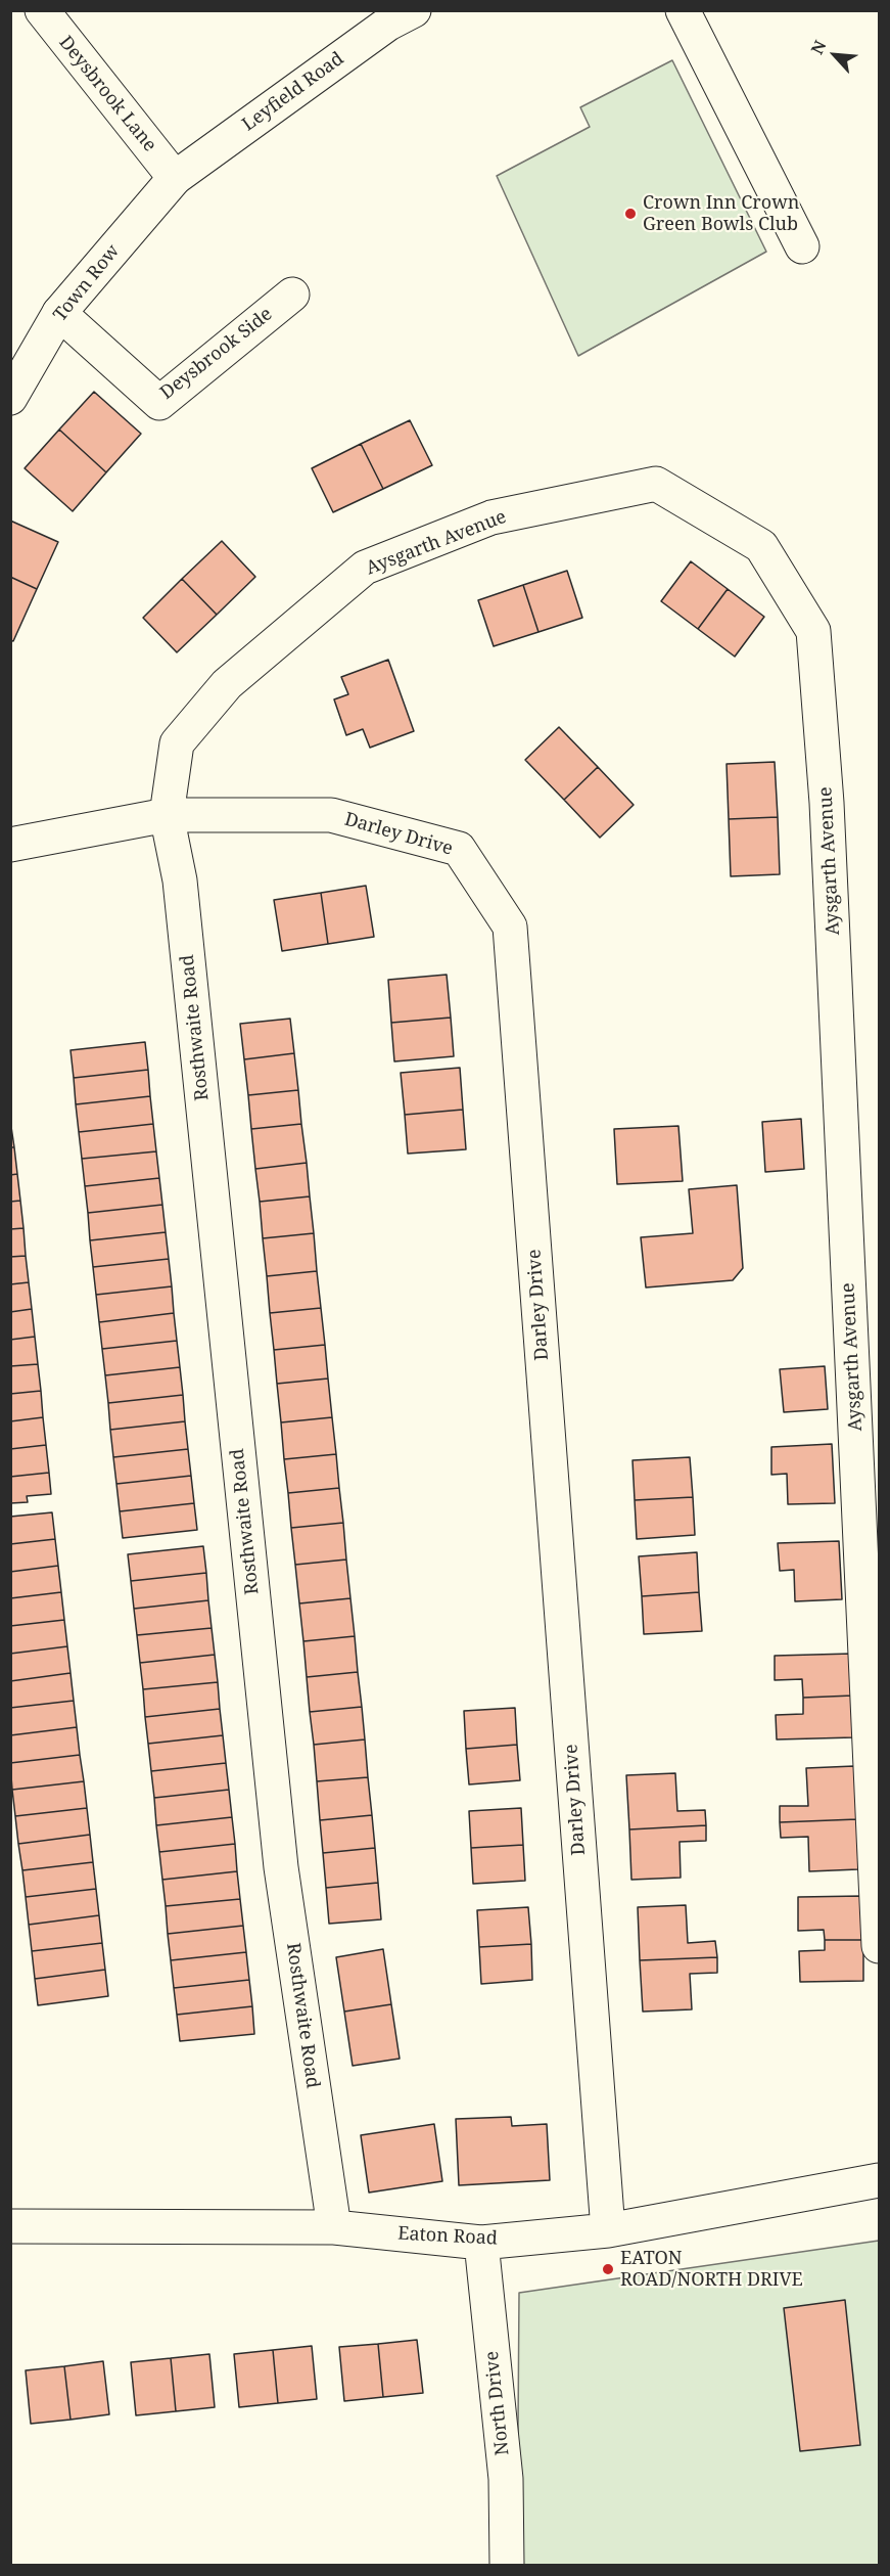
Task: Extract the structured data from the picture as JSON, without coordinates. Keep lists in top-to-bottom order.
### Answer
{
  "streets": {
    "street": [
      "Leyfield Road",
      "Deysbrook Lane",
      "Town Row",
      "Deysbrook Side",
      "Aysgarth Avenue",
      "Darley Drive",
      "Rosthwaite Road",
      "Eaton Road",
      "North Drive"
    ]
  },
  "crossings": [
    ["Leyfield Road", "Deysbrook Lane"],
    ["Leyfield Road", "Town Row"],
    ["Deysbrook Lane", "Town Row"],
    ["Town Row", "Deysbrook Side"],
    ["Aysgarth Avenue", "Darley Drive"],
    ["Aysgarth Avenue", "Rosthwaite Road"],
    ["Darley Drive", "Rosthwaite Road"],
    ["Darley Drive", "Eaton Road"],
    ["Rosthwaite Road", "Eaton Road"],
    ["Eaton Road", "North Drive"]
  ],
  "places": ["Crown Inn Crown Green Bowls Club", "EATON ROAD/NORTH DRIVE"],
  "north": "top left"
}
